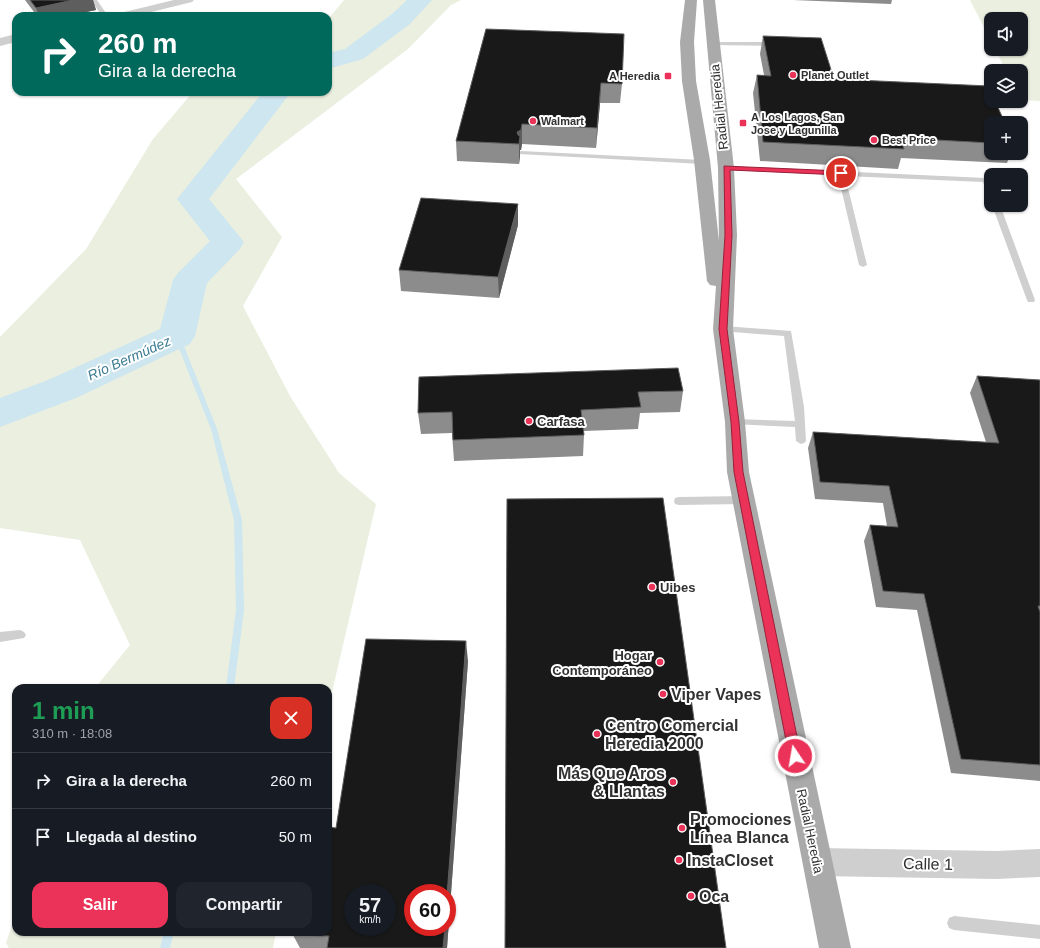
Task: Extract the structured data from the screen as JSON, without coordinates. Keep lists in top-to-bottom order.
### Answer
{
  "streets": {
    "main road": ["Radial Heredia"],
    "street": ["Calle 1"]
  },
  "crossings": [
    ["Radial Heredia", "Calle 1"]
  ],
  "water": ["Río Bermúdez"],
  "places": {
    "other": [
      "Planet Outlet",
      "Walmart",
      "Best Price",
      "Carfasa",
      "Uibes",
      "Hogar Contemporáneo",
      "Viper Vapes",
      "Centro Comercial Heredia 2000",
      "Más Que Aros & Llantas",
      "Promociones Línea Blanca",
      "InstaCloset",
      "Oca"
    ],
    "transit": ["A Heredia", "A Los Lagos, San Jose y Lagunilla"]
  },
  "page": {
    "map_buttons": ["+", "−"],
    "turn": ["260 m", "Gira a la derecha"],
    "heading": ["1 min", "310 m · 18:08"],
    "list": [
      {
        "name": "Gira a la derecha",
        "value": "260 m"
      },
      {
        "name": "Llegada al destino",
        "value": "50 m"
      }
    ],
    "buttons": ["Salir", "Compartir"],
    "speed": "57 km/h",
    "limit": "60"
  }
}
